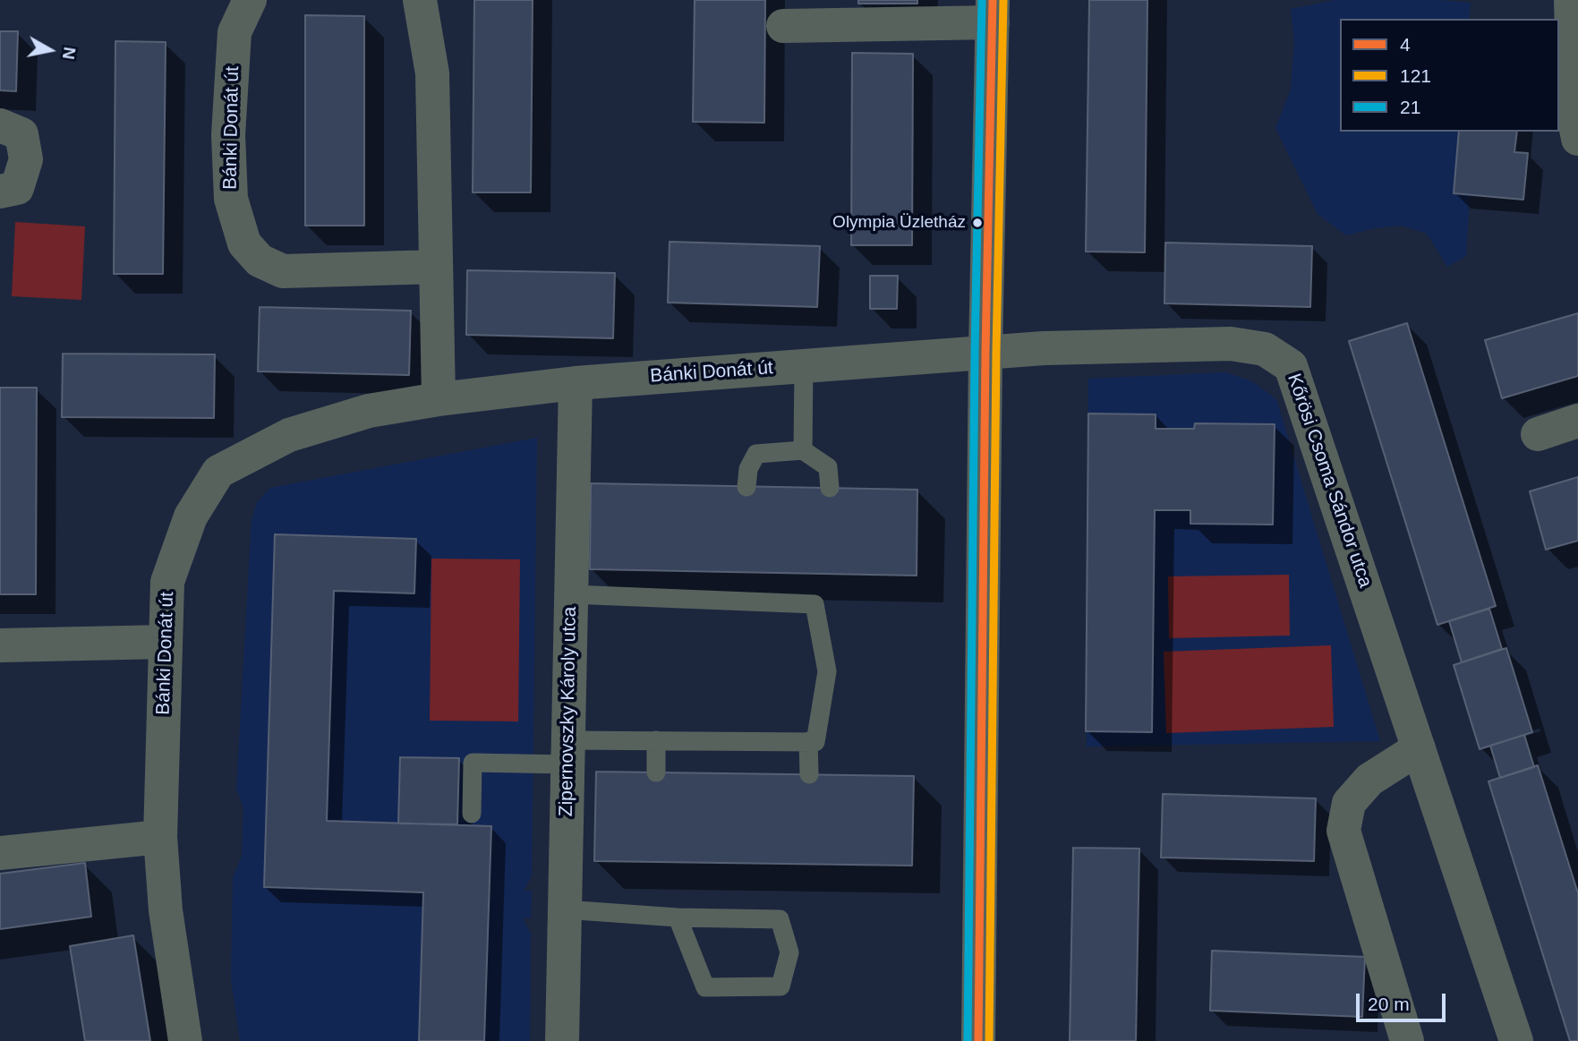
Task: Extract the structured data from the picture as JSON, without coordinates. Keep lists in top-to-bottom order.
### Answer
{
  "streets": {
    "street": ["Bánki Donát út", "Kőrösi Csoma Sándor utca", "Zipernovszky Károly utca"]
  },
  "crossings": [
    ["Bánki Donát út", "Kőrösi Csoma Sándor utca"],
    ["Bánki Donát út", "Zipernovszky Károly utca"]
  ],
  "places": ["Olympia Üzletház"],
  "lines": ["transit line 4", "transit line 121", "transit line 21"],
  "legend": ["4", "121", "21"],
  "scale_bar": "20 m",
  "north": "right"
}
